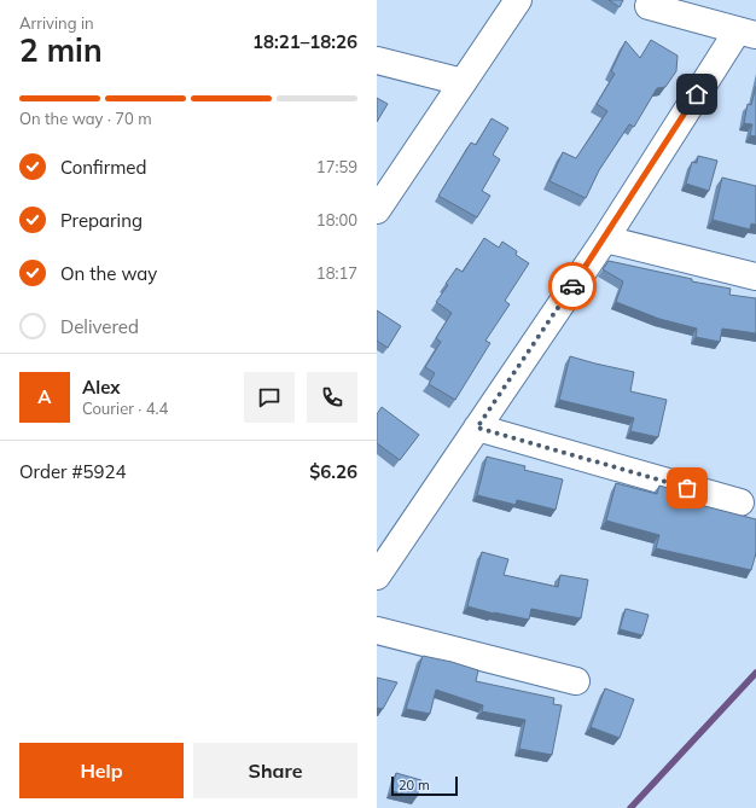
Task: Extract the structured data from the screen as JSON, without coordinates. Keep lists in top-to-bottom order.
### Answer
{
  "scale_bar": "20 m",
  "page": {
    "heading": ["2 min", "Arriving in", "18:21–18:26"],
    "panel": [
      "Alex",
      "Courier · 4.4",
      "Order #5924",
      "$6.26"
    ],
    "bar": "On the way · 70 m",
    "list": [
      ["Confirmed", "17:59"],
      ["Preparing", "18:00"],
      ["On the way", "18:17"],
      "Delivered"
    ],
    "round": "A",
    "buttons": ["Help", "Share"],
    "scale": "20 m"
  }
}
